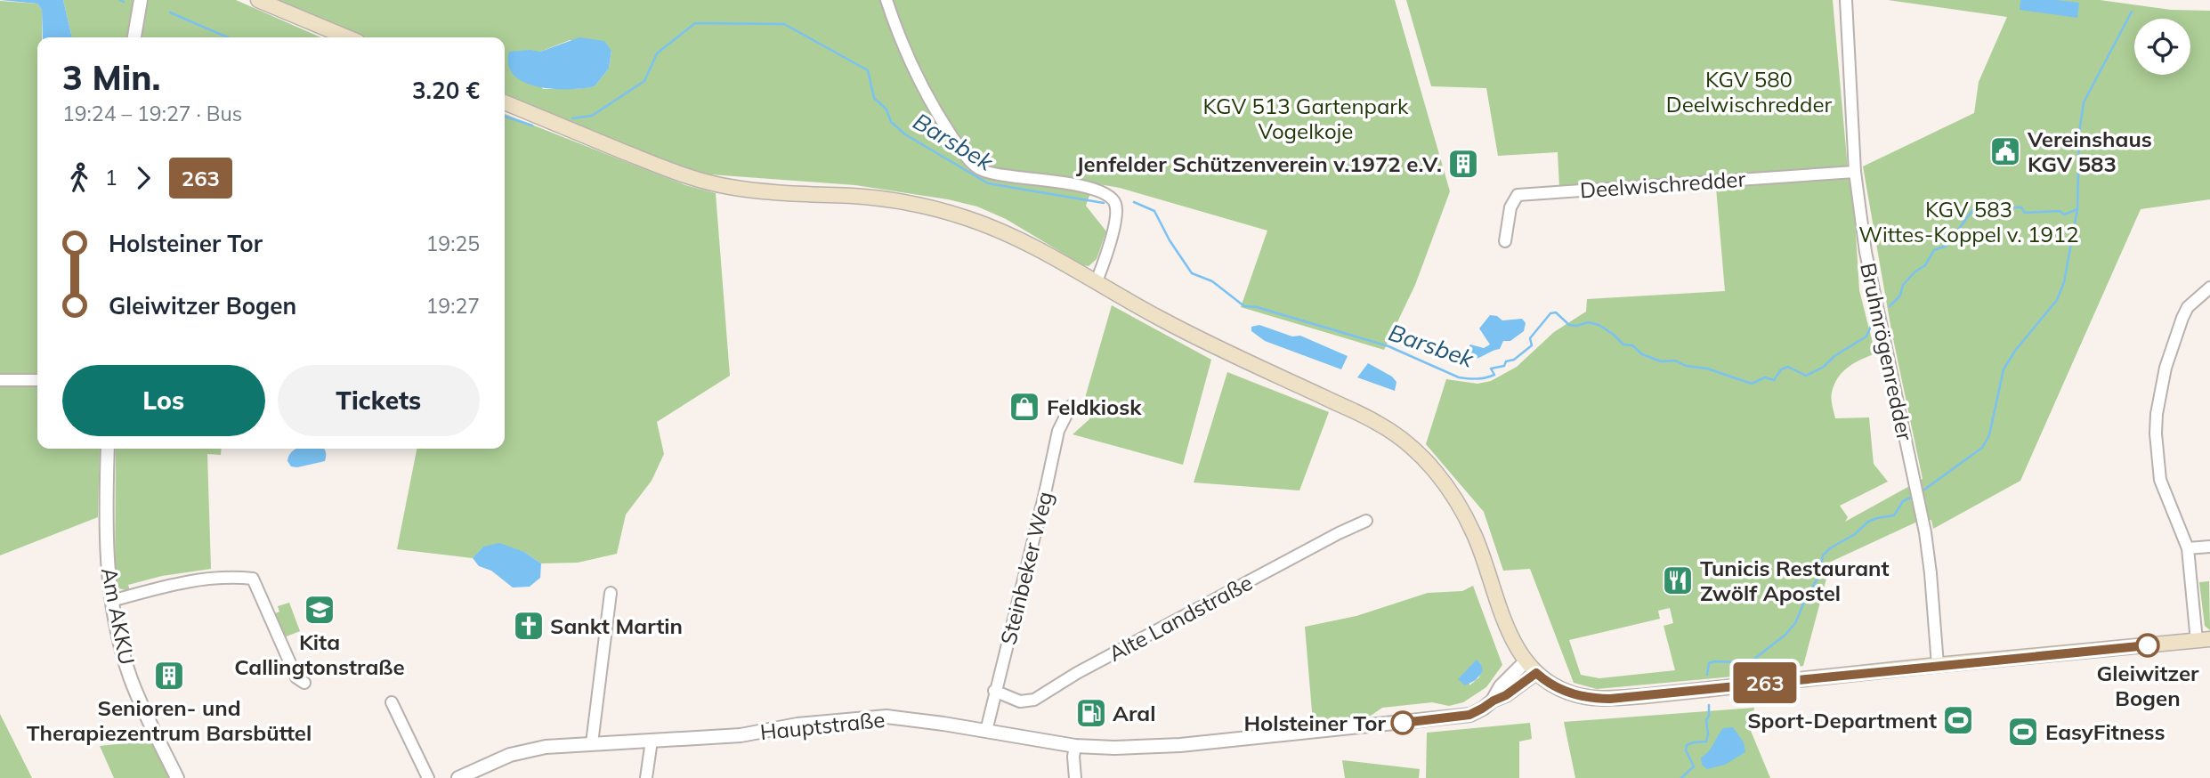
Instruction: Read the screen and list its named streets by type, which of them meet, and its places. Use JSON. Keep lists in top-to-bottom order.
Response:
{
  "streets": {
    "street": [
      "Deelwischredder",
      "Bruhnrögenredder",
      "Steinbeker Weg",
      "Am AKKU",
      "Alte Landstraße",
      "Hauptstraße"
    ]
  },
  "crossings": [
    ["Deelwischredder", "Bruhnrögenredder"],
    ["Steinbeker Weg", "Alte Landstraße"],
    ["Steinbeker Weg", "Hauptstraße"]
  ],
  "water": ["Barsbek"],
  "parks": ["KGV 580 Deelwischredder", "KGV 513 Gartenpark Vogelkoje", "KGV 583 Wittes-Koppel v. 1912"],
  "places": {
    "public building": ["Vereinshaus KGV 583"],
    "building": ["Jenfelder Schützenverein v.1972 e.V.", "Senioren- und Therapiezentrum Barsbüttel"],
    "shop": ["Feldkiosk"],
    "restaurant": ["Tunicis Restaurant Zwölf Apostel"],
    "school or university": ["Kita Callingtonstraße"],
    "church": ["Sankt Martin"],
    "other": ["Gleiwitzer Bogen", "Holsteiner Tor"],
    "fuel station": ["Aral"],
    "sports": ["Sport-Department", "EasyFitness"]
  },
  "lines": ["bus line 263"],
  "page": {
    "on_map": "263",
    "heading": ["3 Min.", "19:24 – 19:27 · Bus", "3.20 €"],
    "legs": ["1", "263"],
    "list": [
      {
        "name": "Holsteiner Tor",
        "value": "19:25"
      },
      {
        "name": "Gleiwitzer Bogen",
        "value": "19:27"
      }
    ],
    "buttons": ["Los", "Tickets"]
  }
}
